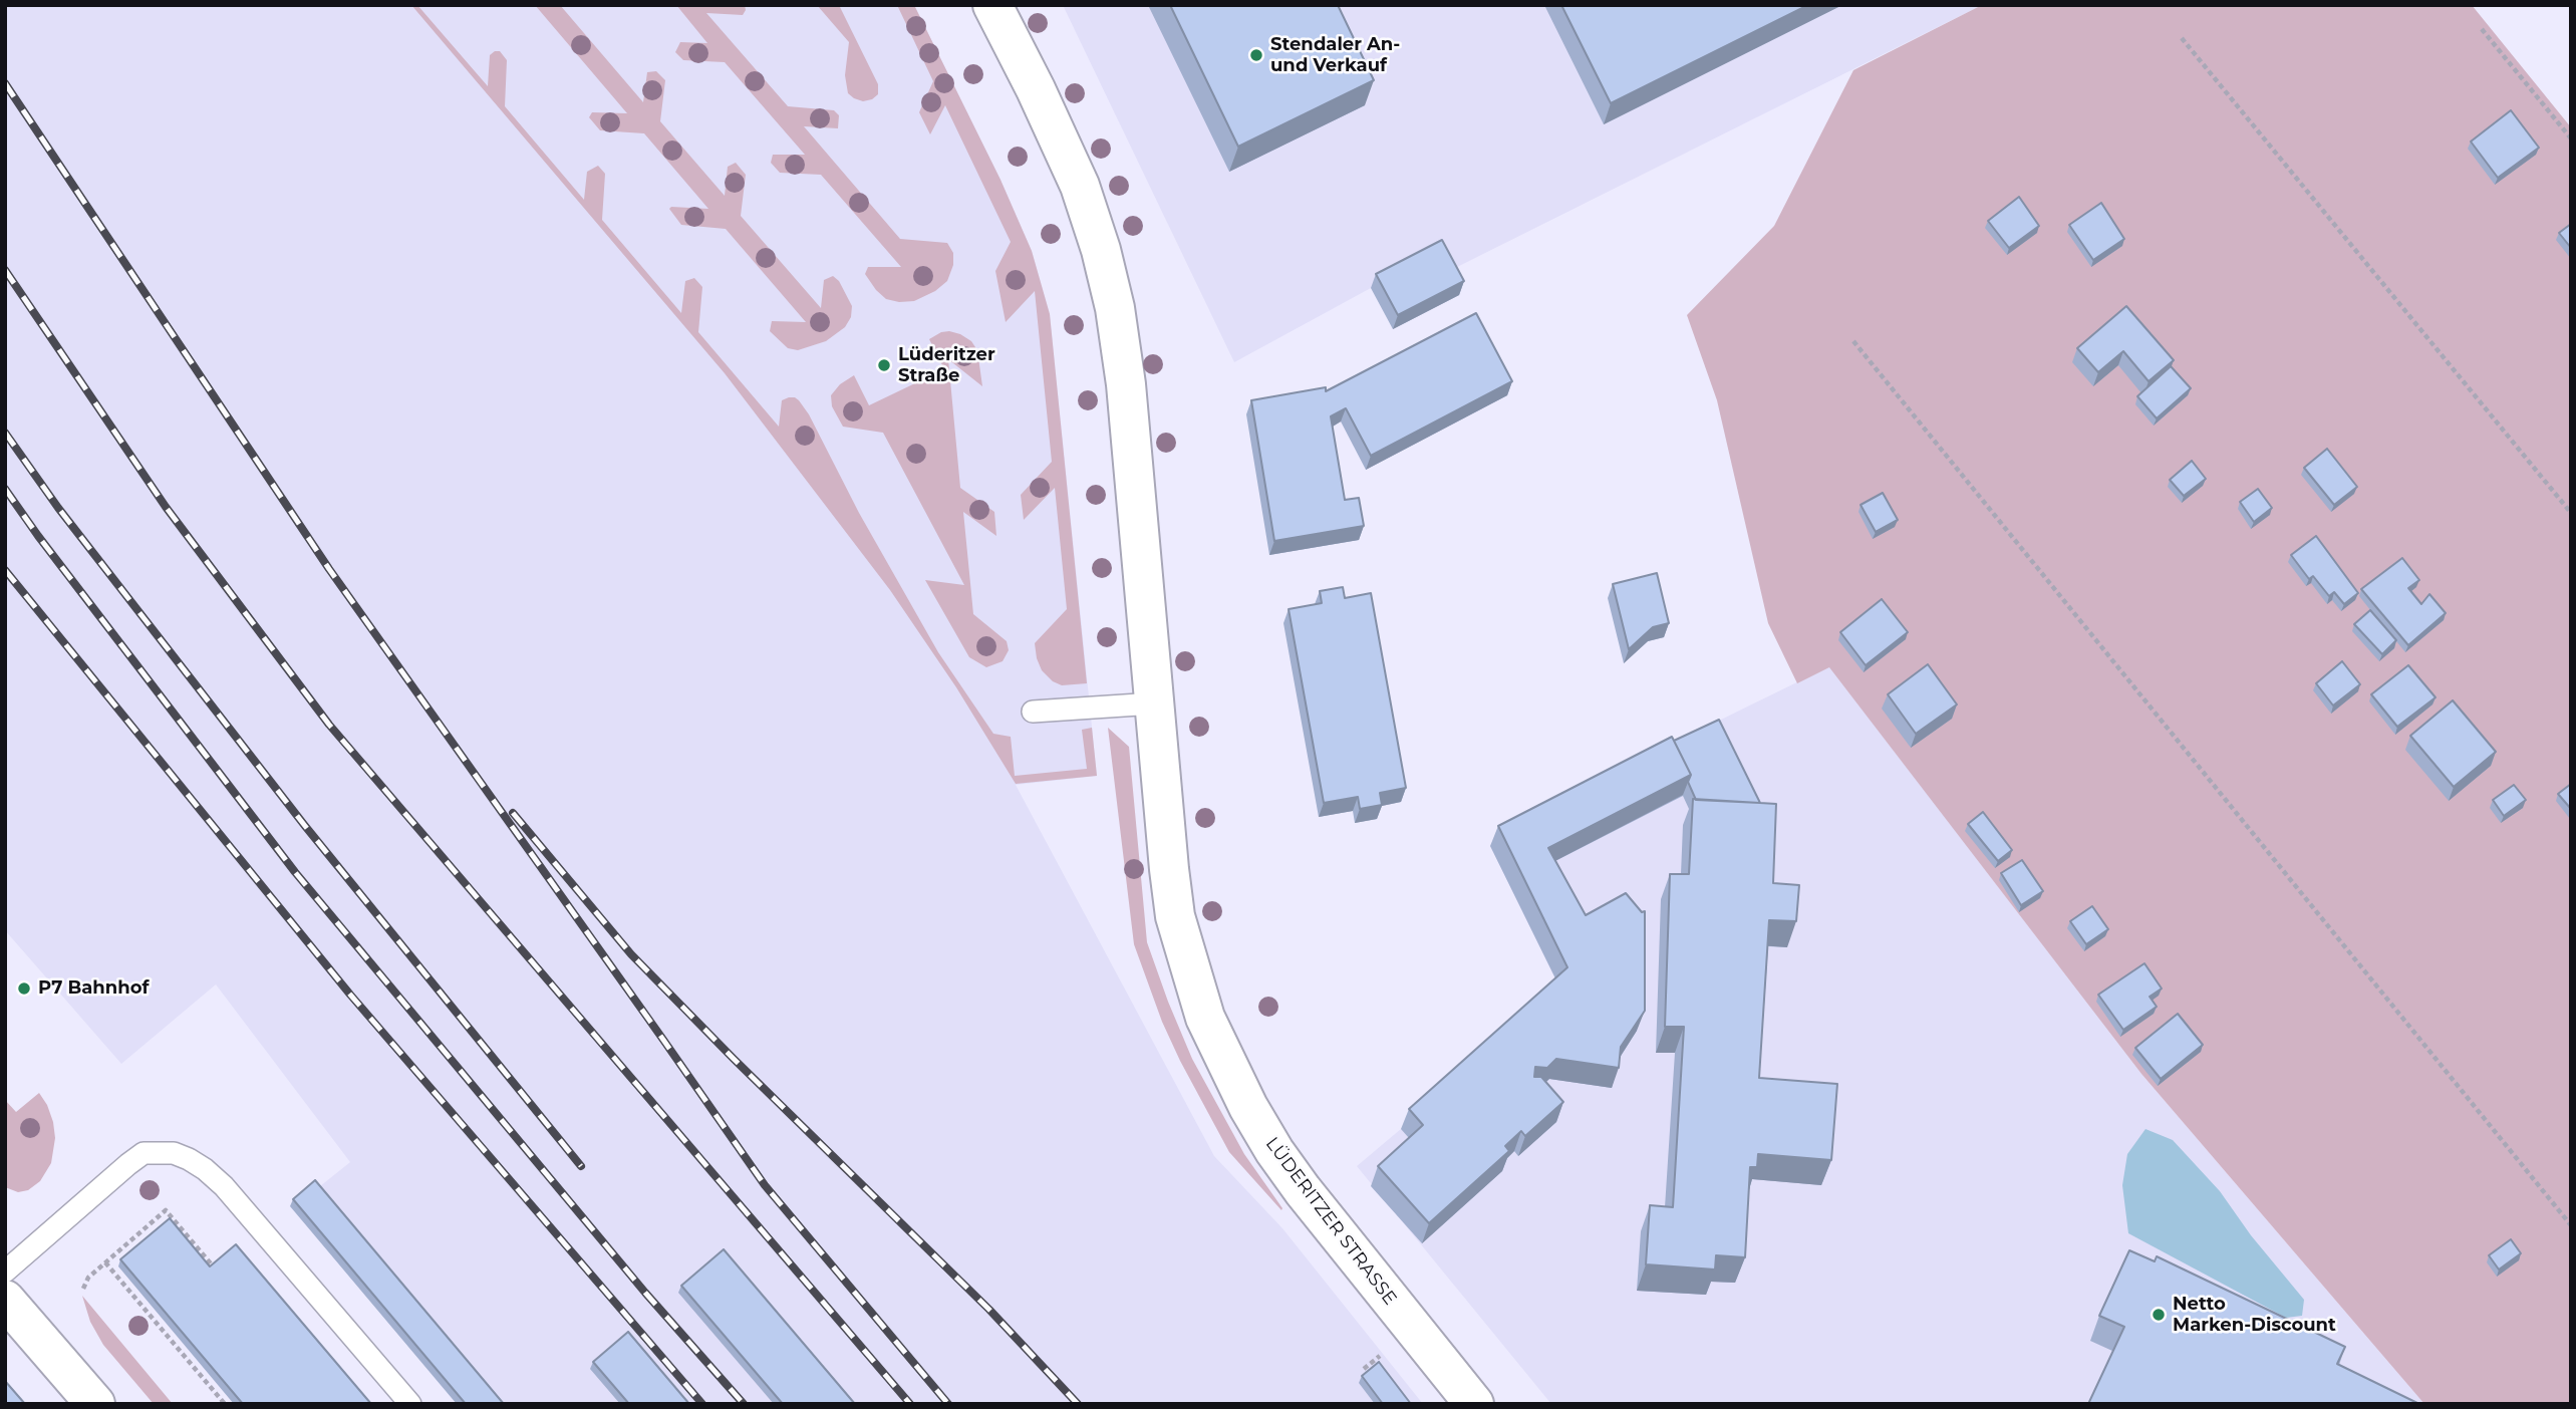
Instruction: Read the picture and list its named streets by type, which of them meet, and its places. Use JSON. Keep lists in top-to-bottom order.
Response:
{
  "streets": {
    "main road": ["LÜDERITZER STRASSE"]
  },
  "places": [
    "Stendaler An- und Verkauf",
    "Lüderitzer Straße",
    "P7 Bahnhof",
    "Netto Marken-Discount"
  ]
}
